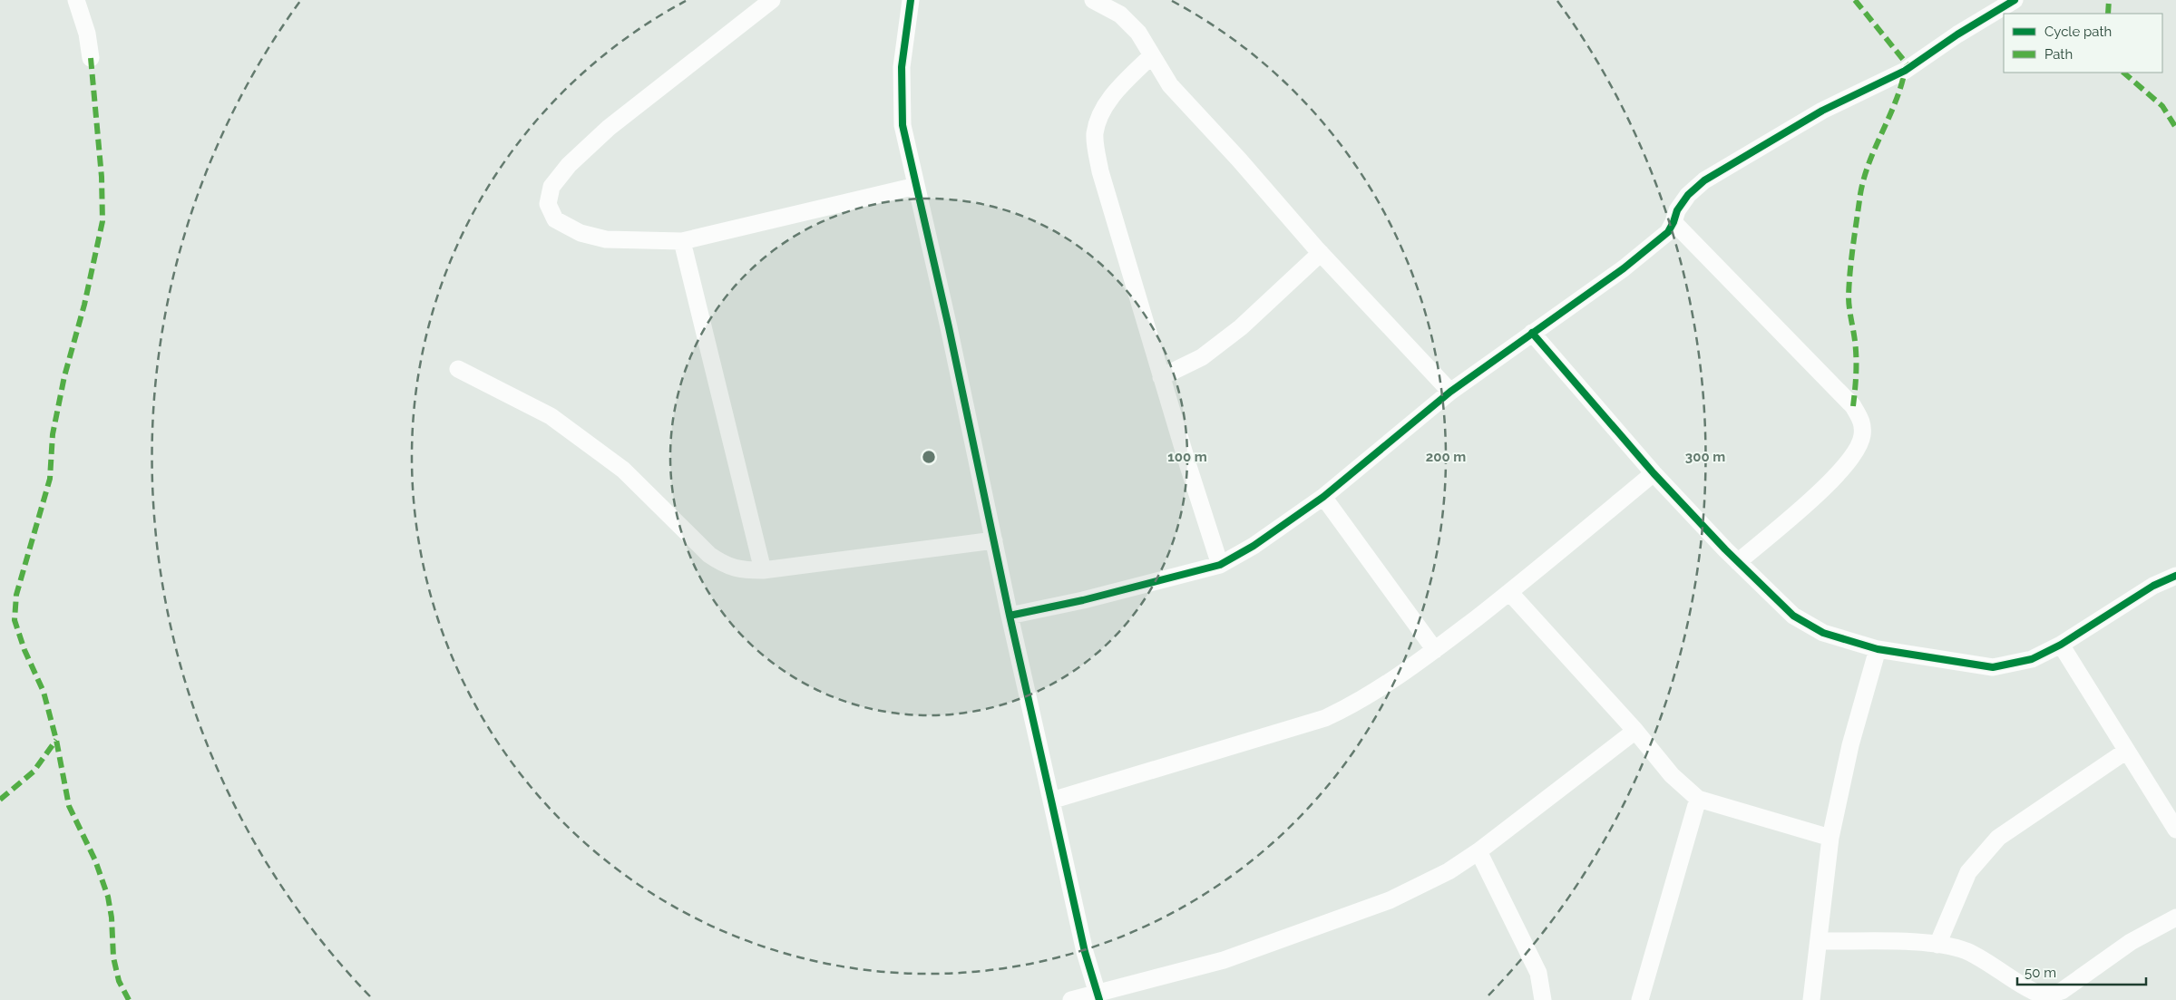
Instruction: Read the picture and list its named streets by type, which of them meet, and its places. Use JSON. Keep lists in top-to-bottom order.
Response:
{
  "legend": ["Cycle path", "Path"],
  "scale_bar": "50 m",
  "rings": ["100 m", "200 m", "300 m"]
}
